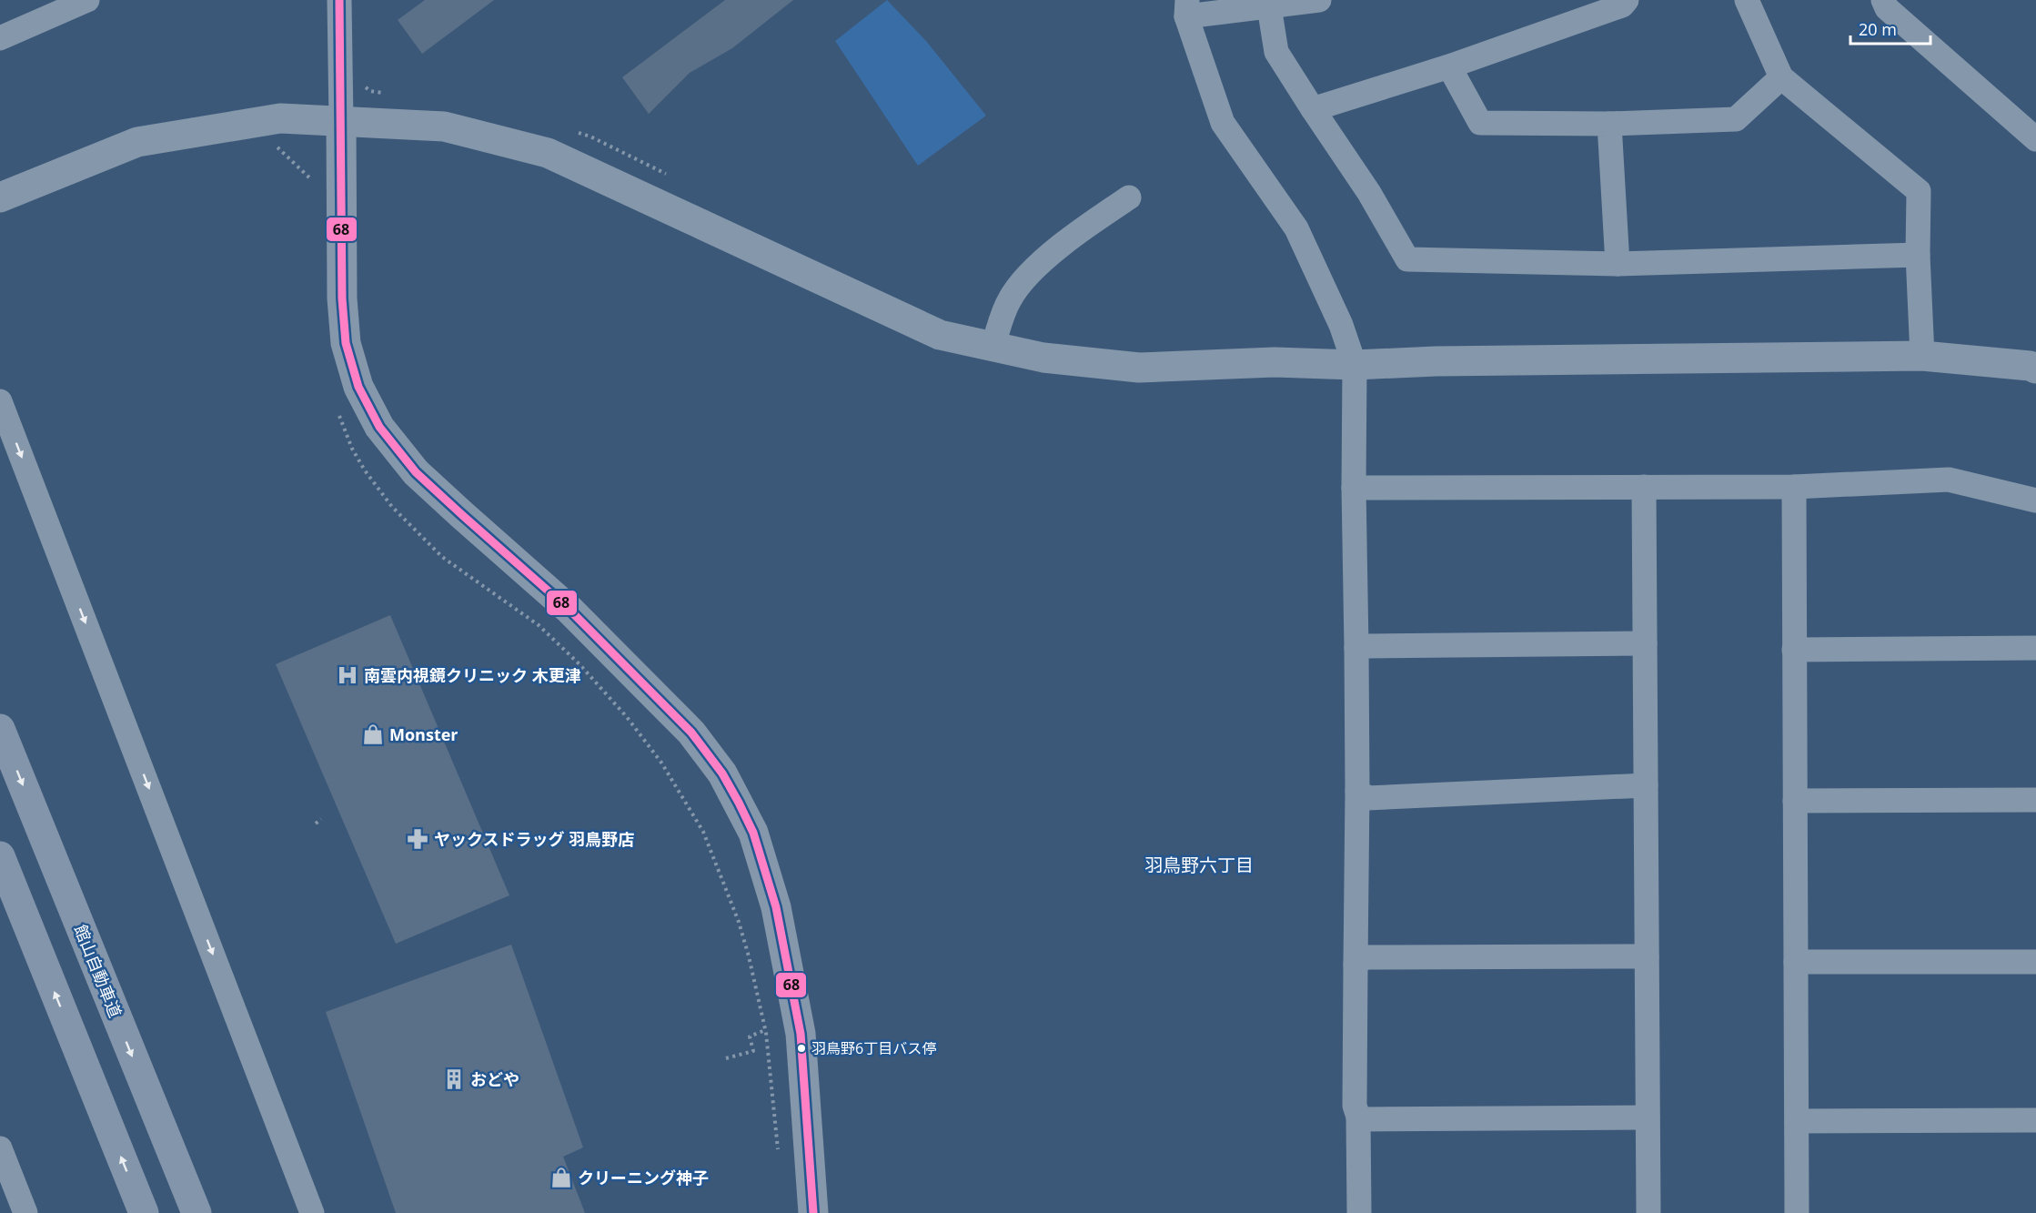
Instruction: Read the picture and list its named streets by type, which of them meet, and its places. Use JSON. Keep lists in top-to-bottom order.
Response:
{
  "streets": {
    "highway": ["館山自動車道"]
  },
  "districts": ["羽鳥野六丁目"],
  "places": {
    "hospital": ["南雲内視鏡クリニック 木更津"],
    "shop": ["Monster", "クリーニング神子"],
    "pharmacy": ["ヤックスドラッグ 羽鳥野店"],
    "other": ["羽鳥野6丁目バス停"],
    "building": ["おどや"]
  },
  "lines": ["transit line 68"],
  "scale_bar": "20 m"
}
